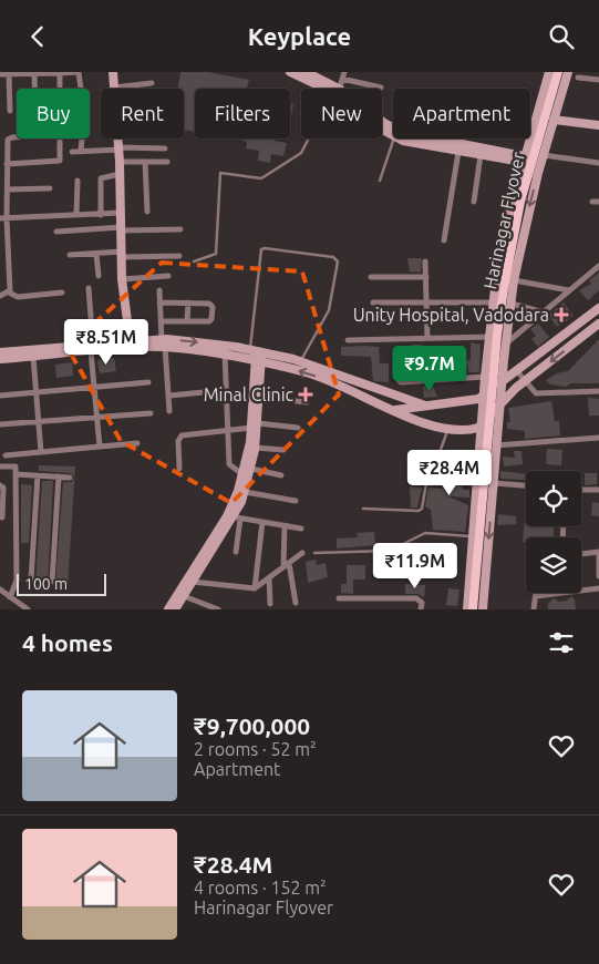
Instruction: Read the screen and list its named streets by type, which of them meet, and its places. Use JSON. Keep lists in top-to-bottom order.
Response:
{
  "streets": {
    "main road": ["Harinagar Flyover"]
  },
  "places": {
    "health": ["Unity Hospital, Vadodara", "Minal Clinic"]
  },
  "scale_bar": "100 m",
  "page": {
    "header": "Keyplace",
    "chip": [
      "Buy",
      "Rent",
      "Filters",
      "New",
      "Apartment"
    ],
    "price": [
      "₹8.51M",
      "₹9.7M",
      "₹28.4M",
      "₹11.9M"
    ],
    "scale": "100 m",
    "heading": "4 homes",
    "list": [
      {
        "name": "₹9,700,000",
        "note": "2 rooms · 52 m² · Apartment"
      },
      {
        "name": "₹28.4M",
        "note": "4 rooms · 152 m² · Harinagar Flyover"
      }
    ]
  }
}
